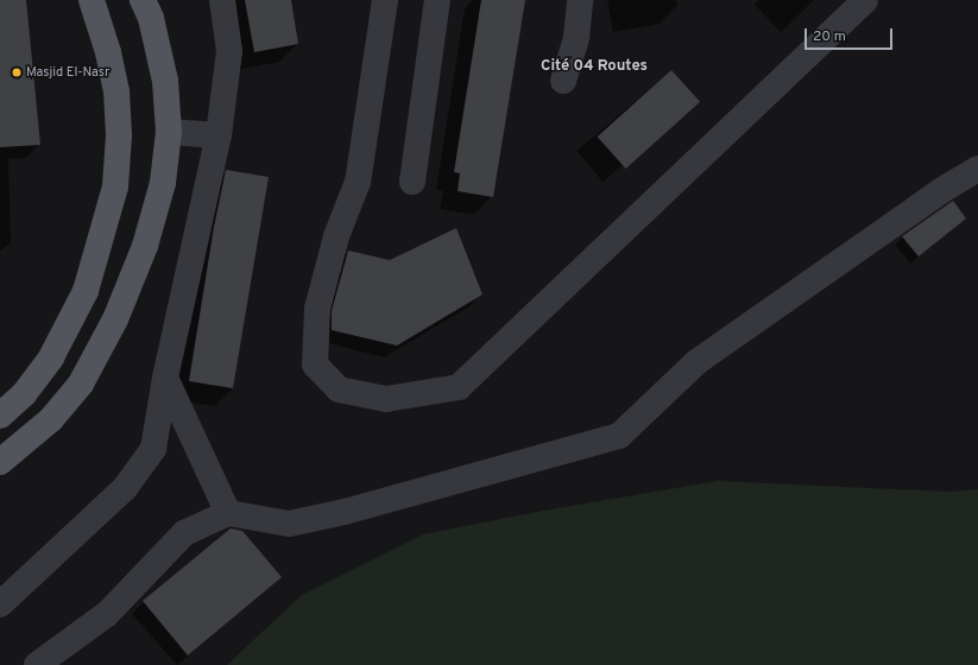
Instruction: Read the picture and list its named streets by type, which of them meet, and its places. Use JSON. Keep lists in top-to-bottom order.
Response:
{
  "districts": ["Cité 04 Routes"],
  "places": ["Masjid El-Nasr"],
  "scale_bar": "20 m"
}
